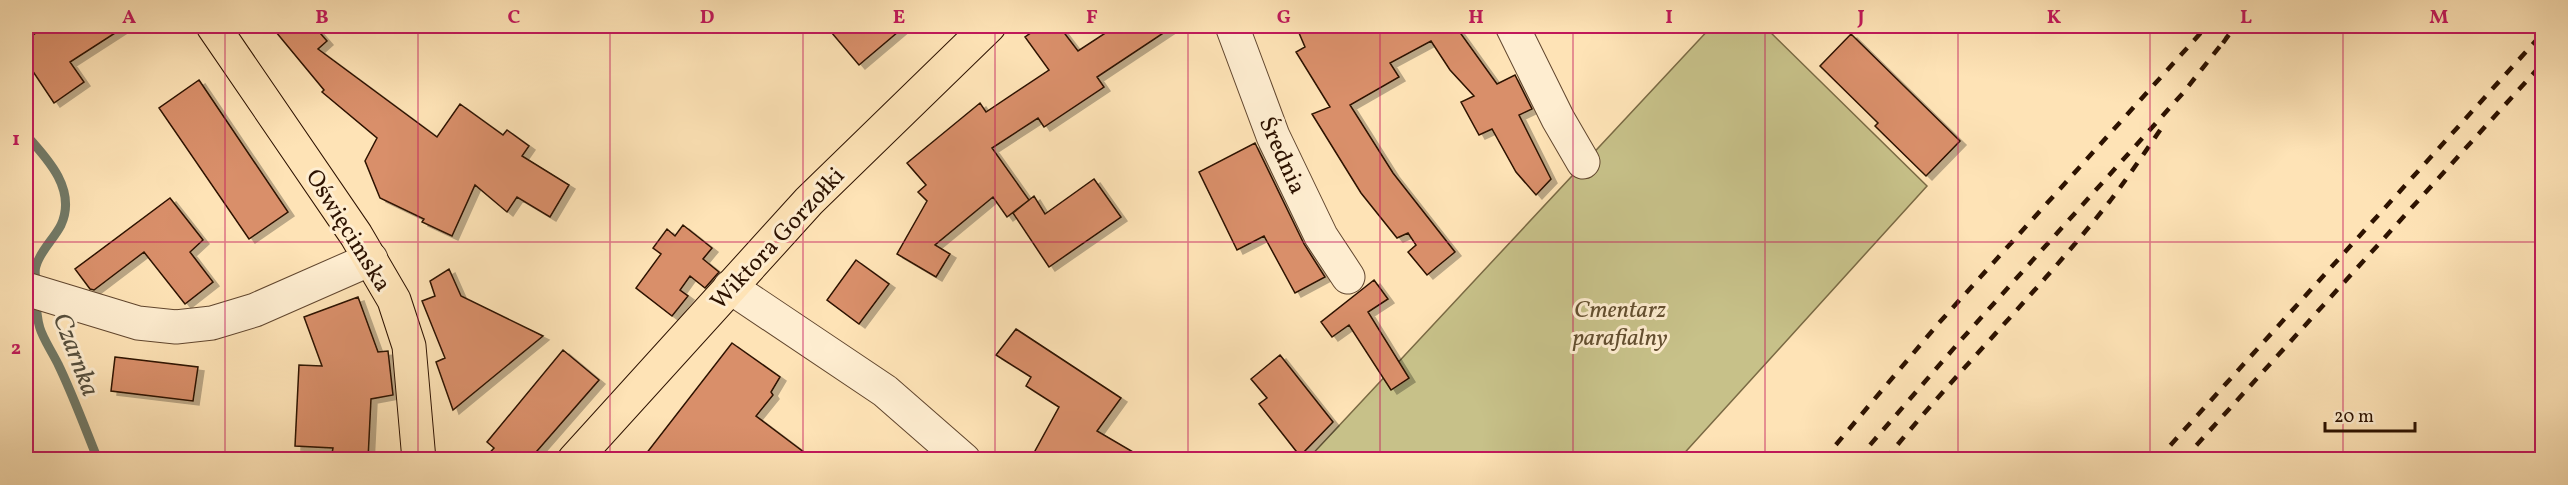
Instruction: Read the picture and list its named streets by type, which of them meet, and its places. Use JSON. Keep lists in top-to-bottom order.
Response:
{
  "streets": {
    "main road": ["Oświęcimska", "Wiktora Gorzołki"],
    "street": ["Średnia"]
  },
  "water": ["Czarnka"],
  "parks": ["Cmentarz parafialny"],
  "scale_bar": "20 m",
  "grid": {
    "columns": [
      "A",
      "B",
      "C",
      "D",
      "E",
      "F",
      "G",
      "H",
      "I",
      "J",
      "K",
      "L",
      "M"
    ],
    "rows": ["1", "2"]
  }
}
